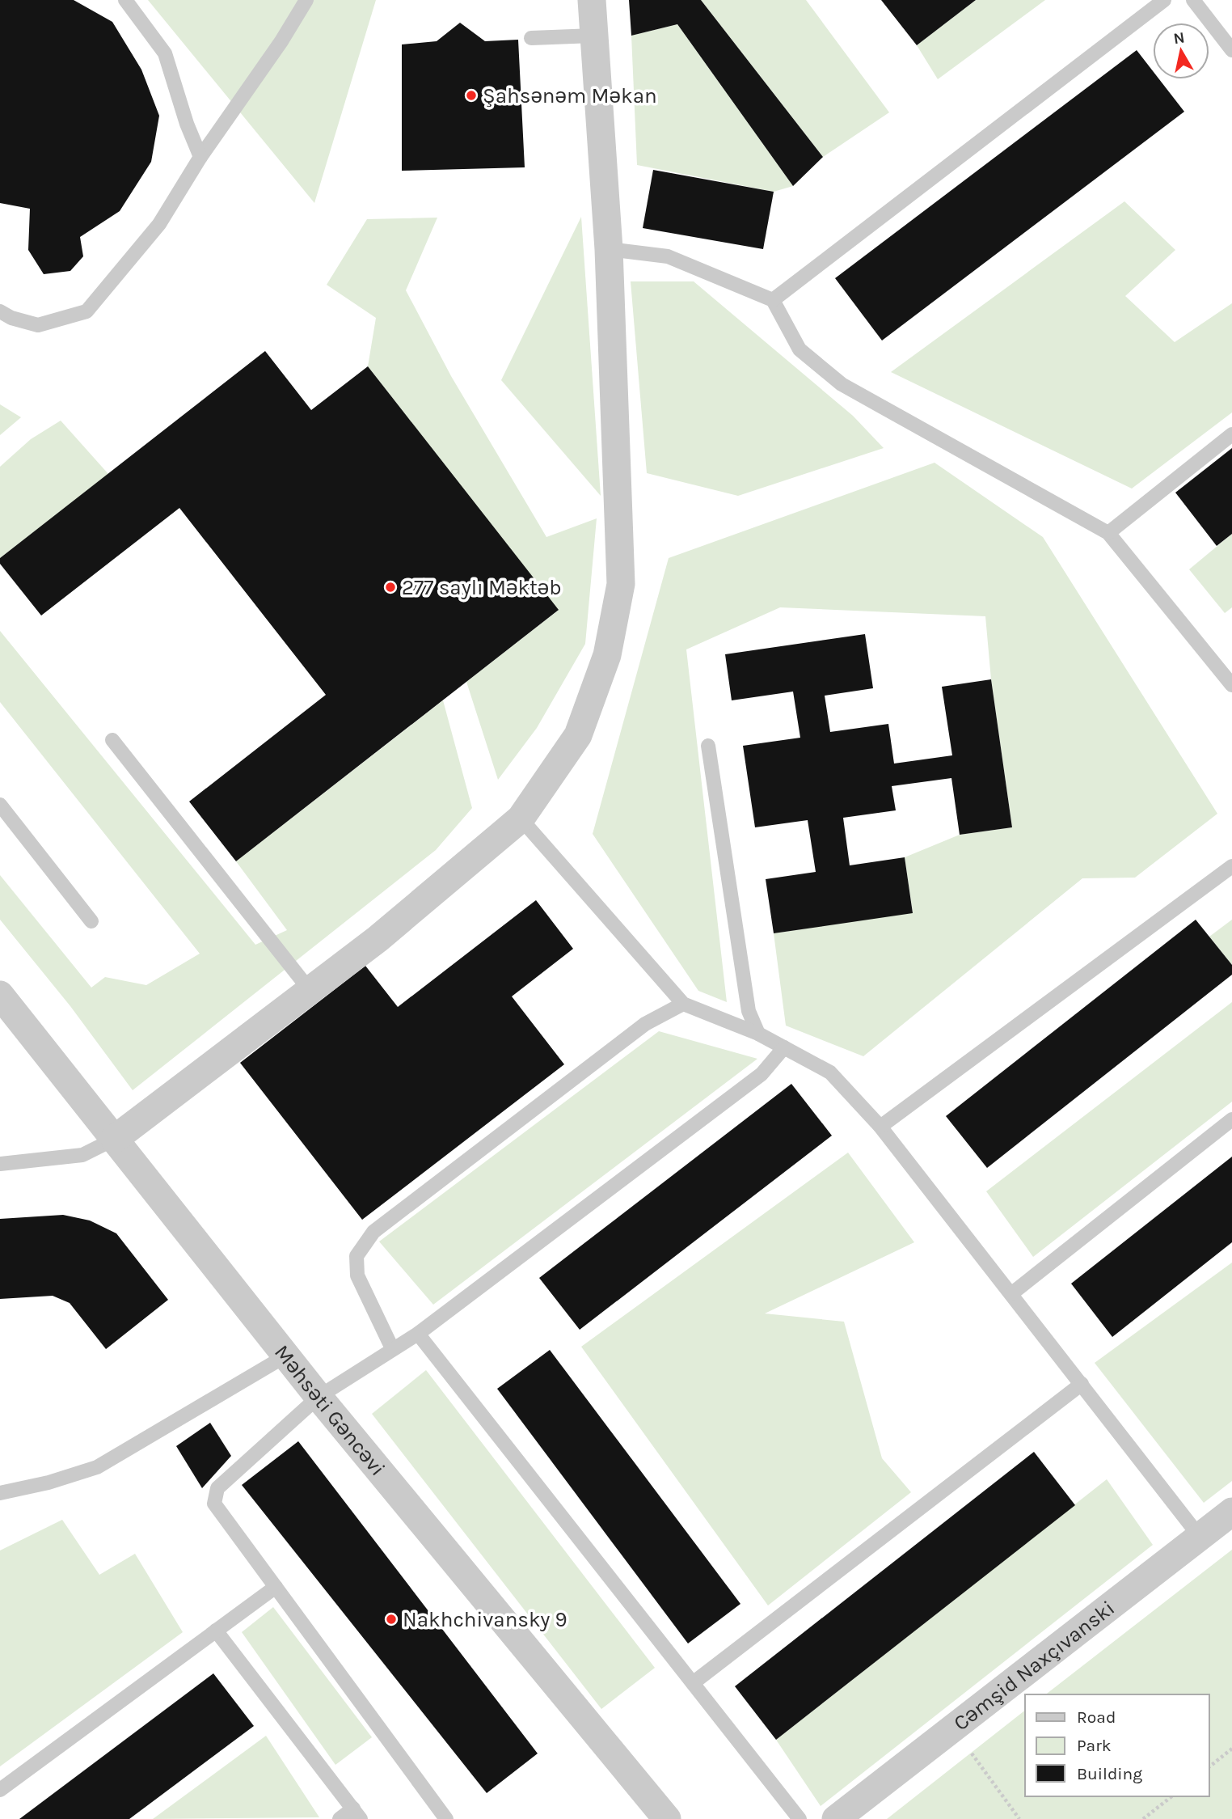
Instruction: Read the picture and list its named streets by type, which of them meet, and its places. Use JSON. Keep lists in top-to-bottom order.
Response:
{
  "streets": {
    "street": ["Məhsəti Gəncəvi", "Cəmşid Naxçıvanski"]
  },
  "places": ["Şahsənəm Məkan", "277 saylı Məktəb", "Nakhchivansky 9"],
  "legend": ["Road", "Park", "Building"],
  "north": "top"
}
